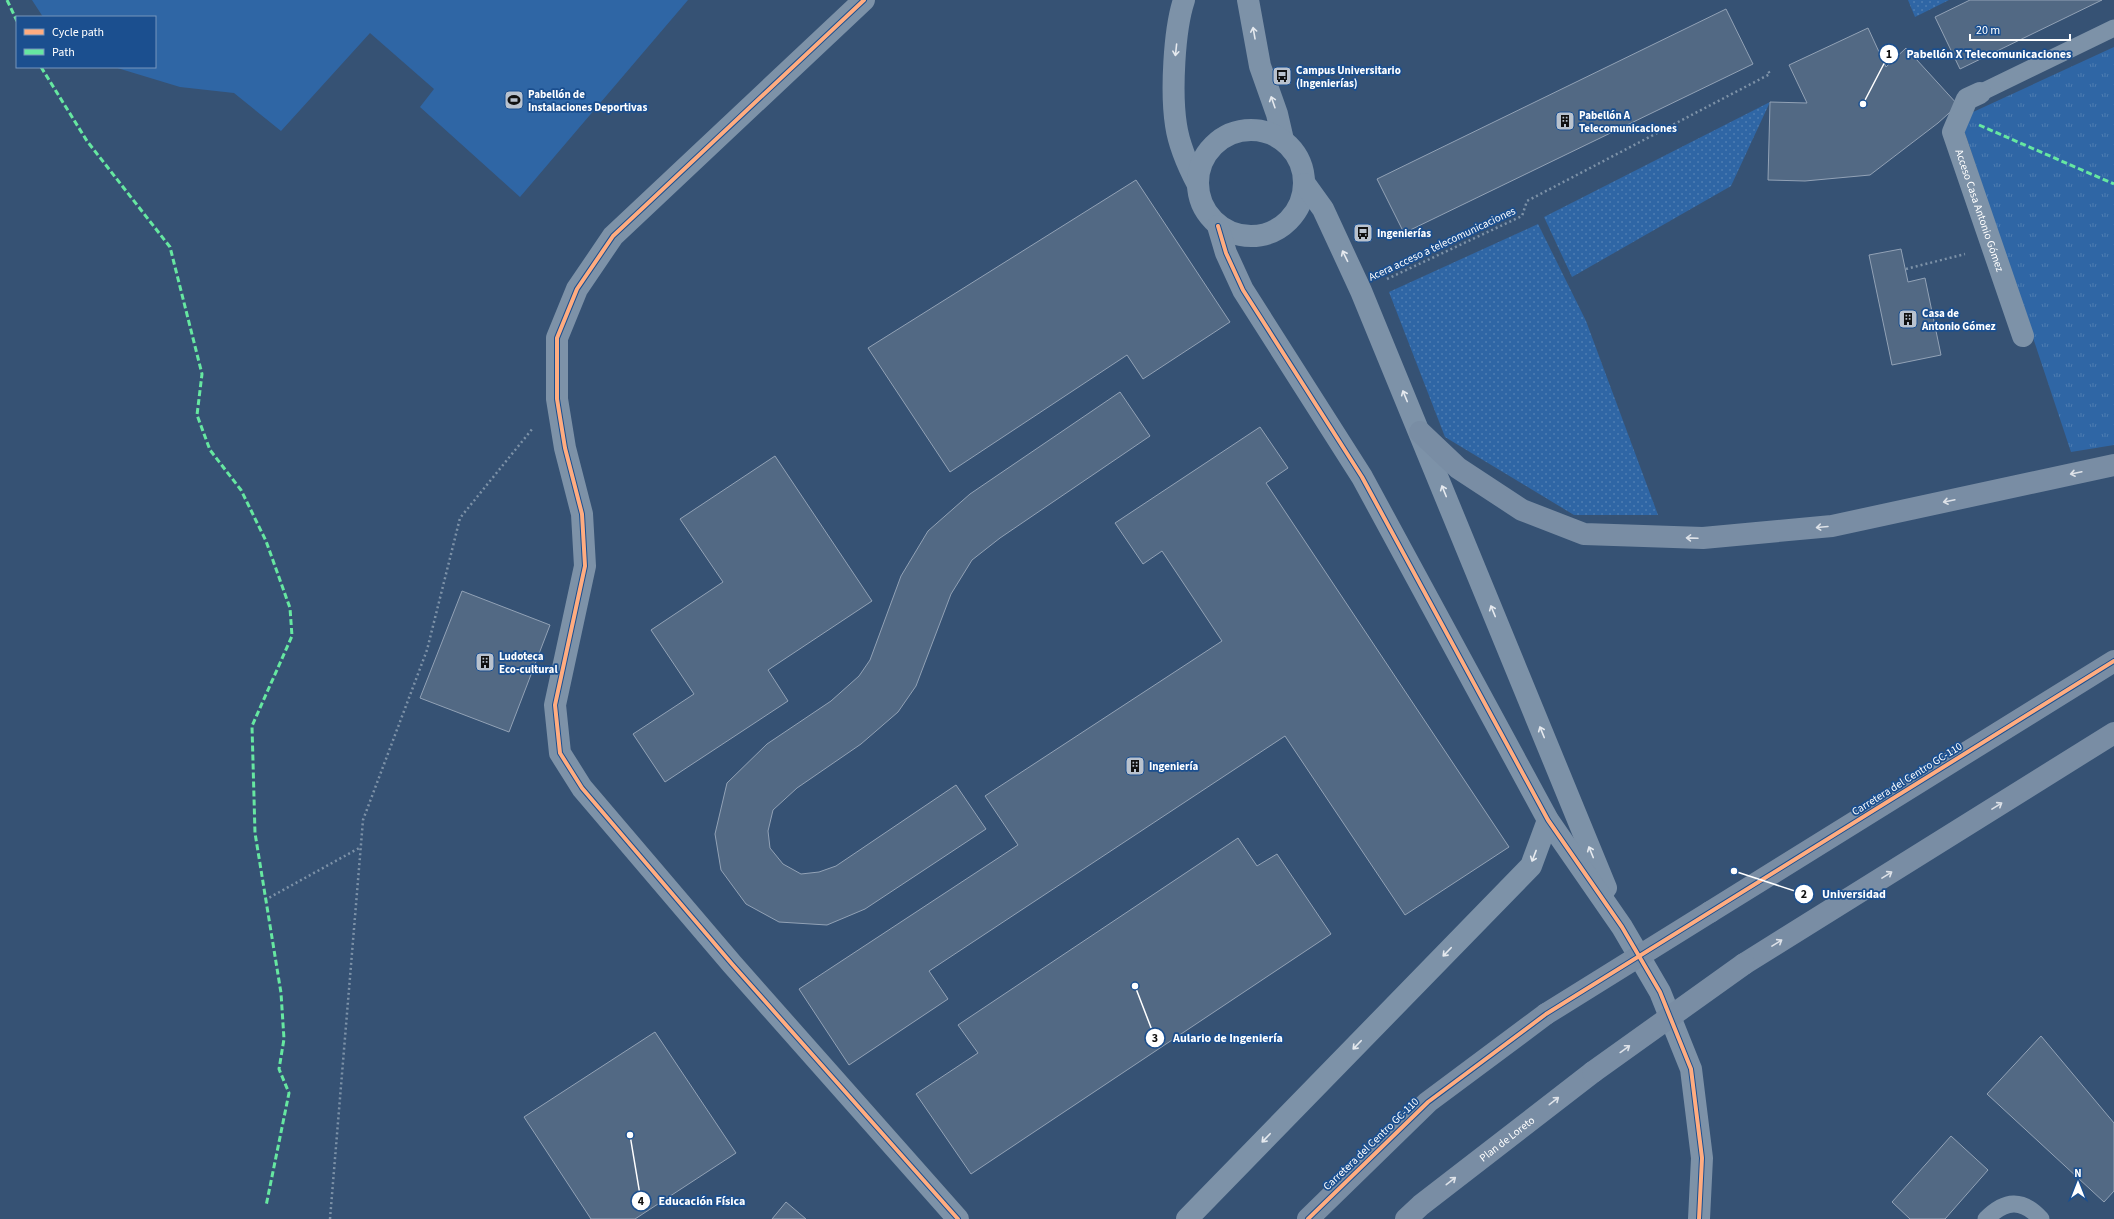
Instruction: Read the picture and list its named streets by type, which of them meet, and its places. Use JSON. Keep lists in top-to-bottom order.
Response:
{
  "streets": {
    "main road": ["Carretera del Centro GC-110", "Plan de Loreto"],
    "street": ["Acceso Casa Antonio Gómez"],
    "path": ["Acera acceso a telecomunicaciones"]
  },
  "one_way": ["Plan de Loreto"],
  "places": {
    "bus stop": ["Campus Universitario (Ingenierías)", "Ingenierías"],
    "sports": ["Pabellón de Instalaciones Deportivas"],
    "other": [
      "Pabellón X Telecomunicaciones",
      "Universidad",
      "Aulario de Ingeniería",
      "Educación Física"
    ],
    "building": [
      "Pabellón A Telecomunicaciones",
      "Casa de Antonio Gómez",
      "Ludoteca Eco-cultural",
      "Ingeniería"
    ]
  },
  "legend": ["Cycle path", "Path"],
  "scale_bar": "20 m",
  "north": "top"
}
